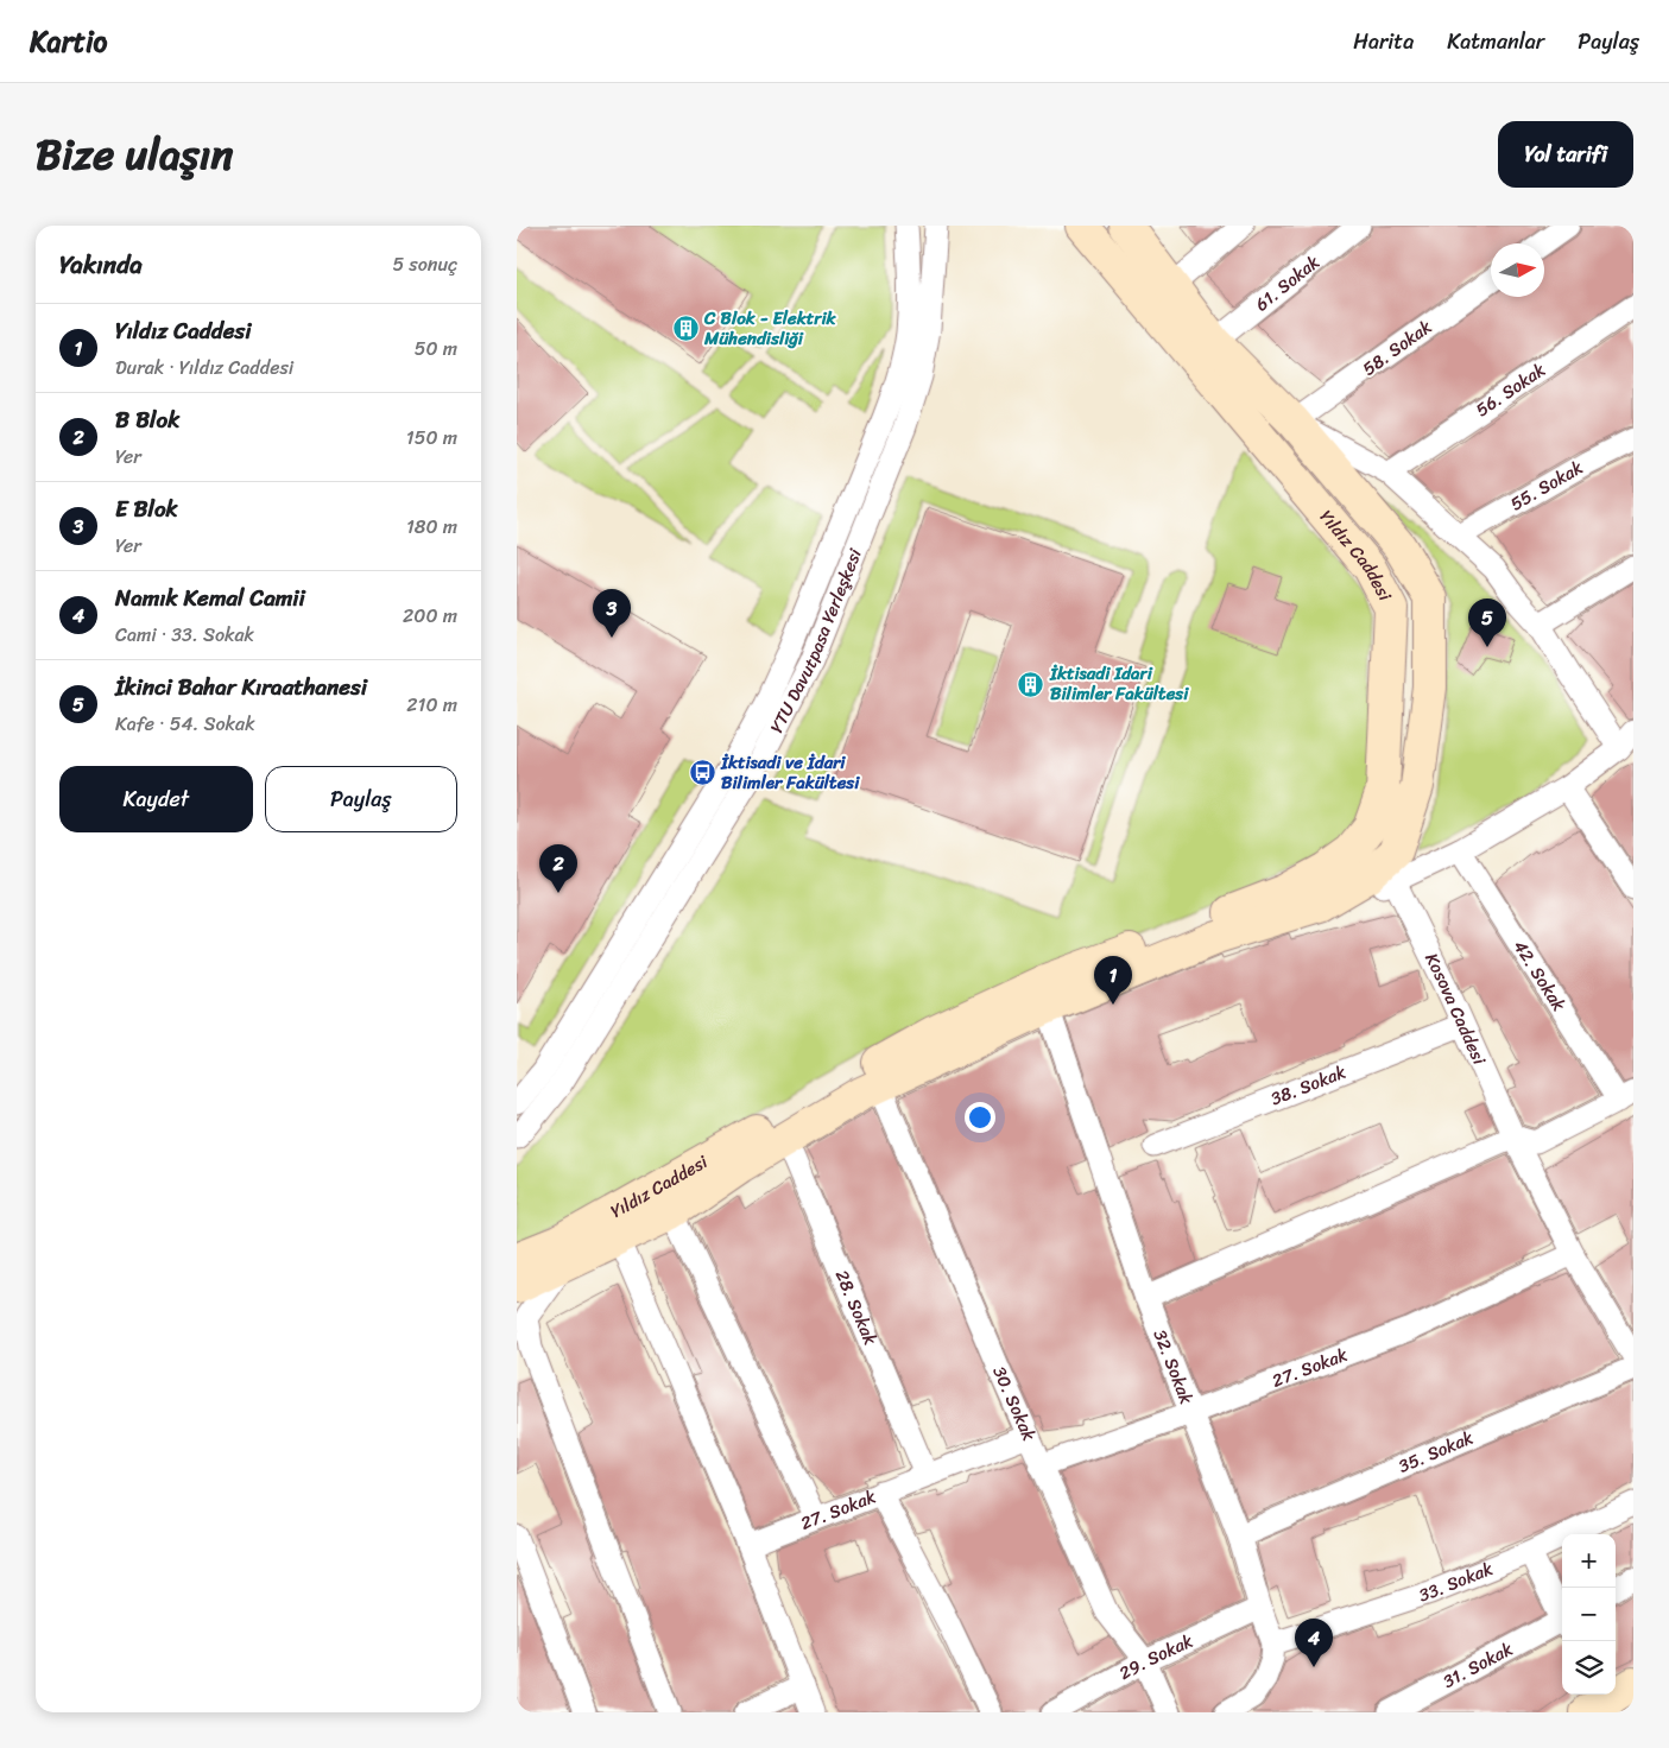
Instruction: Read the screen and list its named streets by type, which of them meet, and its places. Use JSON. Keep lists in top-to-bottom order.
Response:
{
  "streets": {
    "main road": ["Yıldız Caddesi"],
    "street": [
      "61. Sokak",
      "58. Sokak",
      "56. Sokak",
      "55. Sokak",
      "YTU Davutpasa Yerleşkesi",
      "42. Sokak",
      "Kosova Caddesi",
      "38. Sokak",
      "28. Sokak",
      "32. Sokak",
      "27. Sokak",
      "30. Sokak",
      "35. Sokak",
      "33. Sokak",
      "29. Sokak",
      "31. Sokak"
    ]
  },
  "crossings": [
    ["Yıldız Caddesi", "42. Sokak"],
    ["Yıldız Caddesi", "Kosova Caddesi"],
    ["Yıldız Caddesi", "28. Sokak"],
    ["Yıldız Caddesi", "32. Sokak"],
    ["Yıldız Caddesi", "30. Sokak"],
    ["Kosova Caddesi", "38. Sokak"],
    ["Kosova Caddesi", "27. Sokak"],
    ["28. Sokak", "27. Sokak"],
    ["32. Sokak", "27. Sokak"],
    ["32. Sokak", "35. Sokak"],
    ["32. Sokak", "33. Sokak"],
    ["32. Sokak", "29. Sokak"],
    ["27. Sokak", "30. Sokak"],
    ["30. Sokak", "29. Sokak"]
  ],
  "places": {
    "building": ["C Blok - Elektrik Mühendisliği", "İktisadi Idari Bilimler Fakültesi"],
    "bus stop": ["İktisadi ve İdari Bilimler Fakültesi"]
  },
  "north": "right",
  "page": {
    "header": "Kartio",
    "nav": ["Harita", "Katmanlar", "Paylaş"],
    "title": "Bize ulaşın",
    "buttons": [
      "Yol tarifi",
      ["Kaydet", "Paylaş"]
    ],
    "heading": ["Yakında", "5 sonuç"],
    "list": [
      {
        "mark": "1",
        "name": "Yıldız Caddesi",
        "note": "Durak · Yıldız Caddesi",
        "value": "50 m"
      },
      {
        "mark": "2",
        "name": "B Blok",
        "note": "Yer",
        "value": "150 m"
      },
      {
        "mark": "3",
        "name": "E Blok",
        "note": "Yer",
        "value": "180 m"
      },
      {
        "mark": "4",
        "name": "Namık Kemal Camii",
        "note": "Cami · 33. Sokak",
        "value": "200 m"
      },
      {
        "mark": "5",
        "name": "İkinci Bahar Kıraathanesi",
        "note": "Kafe · 54. Sokak",
        "value": "210 m"
      }
    ],
    "pins": [
      "3",
      "5",
      "2",
      "1",
      "4"
    ],
    "map_buttons": ["+", "−"]
  }
}
